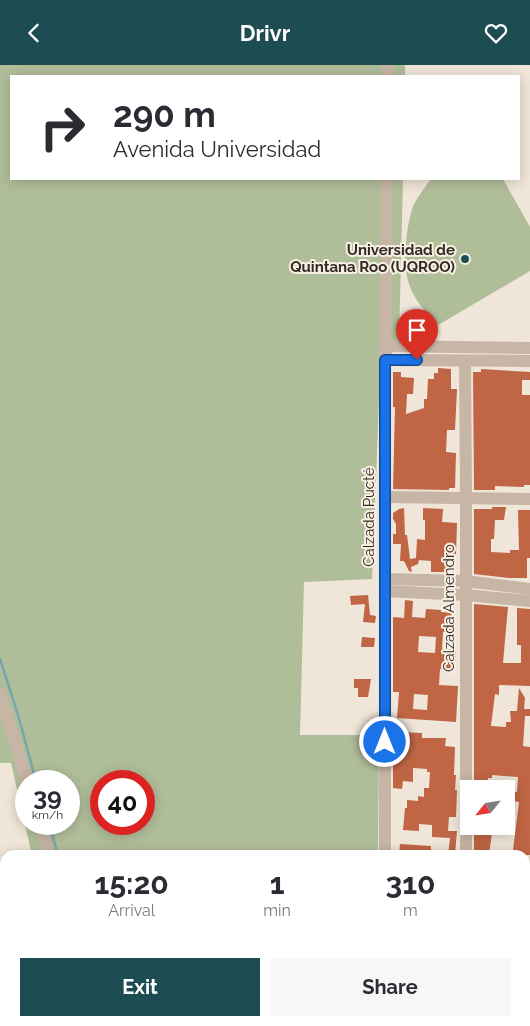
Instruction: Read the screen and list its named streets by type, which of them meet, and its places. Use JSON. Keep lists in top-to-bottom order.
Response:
{
  "streets": {
    "street": ["Calzada Pucté", "Calzada Almendro"]
  },
  "places": ["Universidad de Quintana Roo (UQROO)"],
  "north": "bottom left",
  "page": {
    "header": "Drivr",
    "turn": ["290 m", "Avenida Universidad"],
    "speed": "39 km/h",
    "limit": "40",
    "eta": [
      "15:20",
      "Arrival",
      "1",
      "min",
      "310",
      "m"
    ],
    "buttons": ["Exit", "Share"]
  }
}
